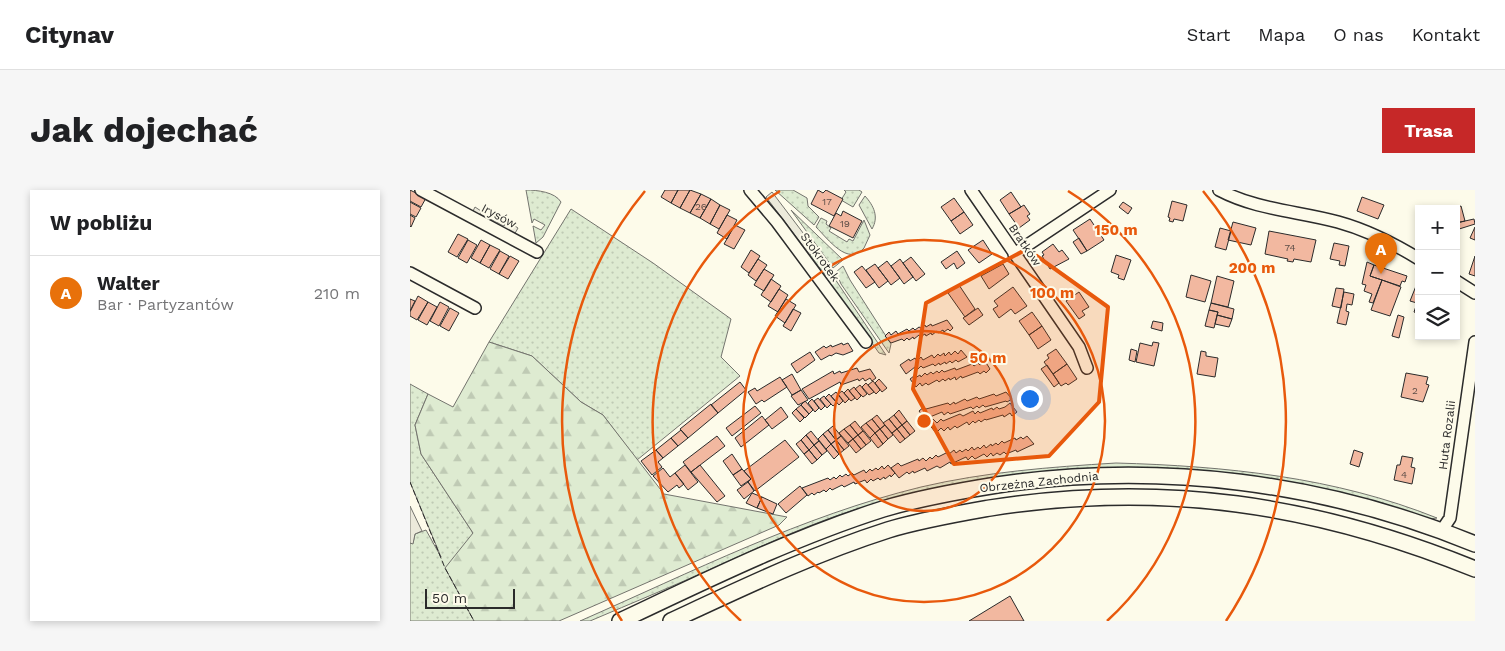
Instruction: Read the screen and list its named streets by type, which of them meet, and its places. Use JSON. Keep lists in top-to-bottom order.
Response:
{
  "streets": {
    "street": [
      "Irysów",
      "Bratków",
      "Stokrotek",
      "Huta Rozalii",
      "Obrzeżna Zachodnia"
    ]
  },
  "crossings": [
    ["Huta Rozalii", "Obrzeżna Zachodnia"]
  ],
  "house_numbers": [
    "17",
    "26",
    "19",
    "74",
    "2",
    "4"
  ],
  "scale_bar": "50 m",
  "page": {
    "header": "Citynav",
    "nav": [
      "Start",
      "Mapa",
      "O nas",
      "Kontakt"
    ],
    "buttons": "Trasa",
    "title": "Jak dojechać",
    "heading": "W pobliżu",
    "map_buttons": ["+", "−"],
    "pins": "A",
    "list": [
      {
        "mark": "A",
        "name": "Walter",
        "note": "Bar · Partyzantów",
        "value": "210 m"
      }
    ],
    "scale": "50 m"
  },
  "rings": [
    "150 m",
    "200 m",
    "100 m",
    "50 m"
  ]
}
